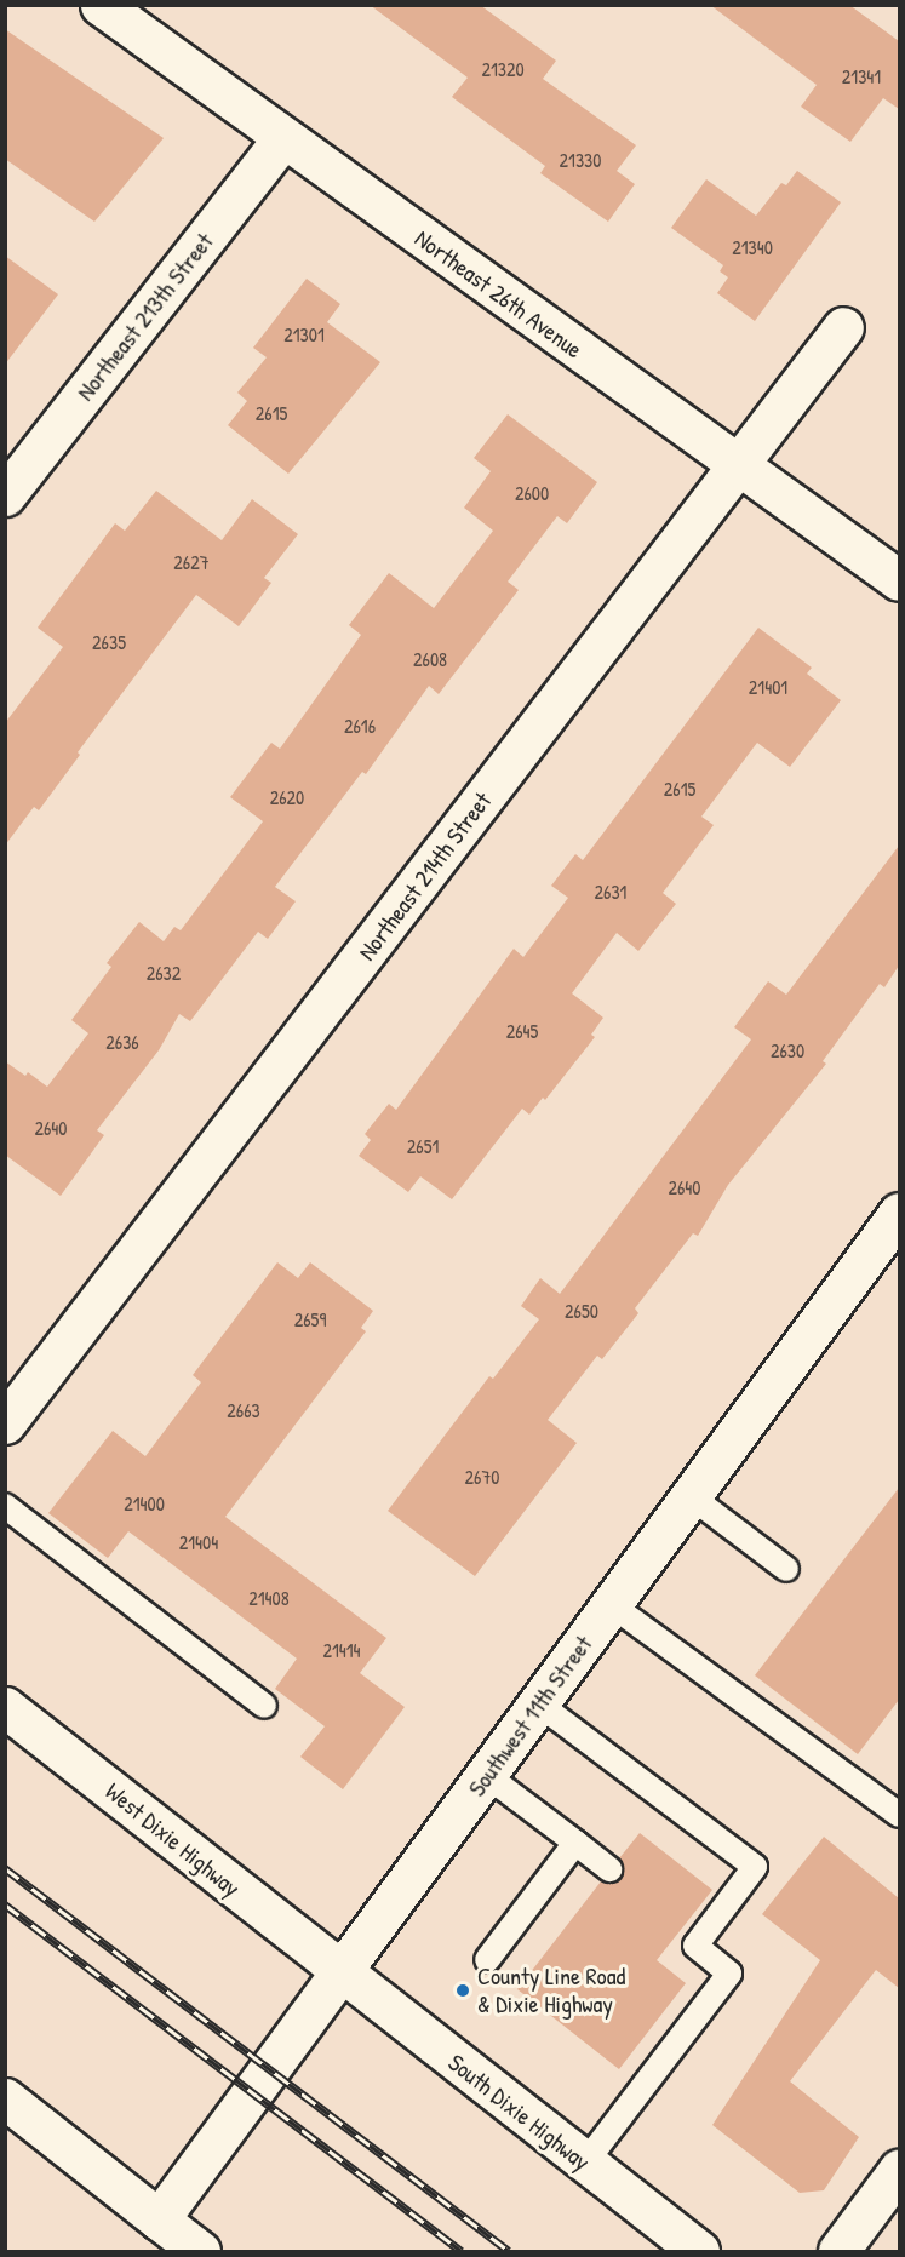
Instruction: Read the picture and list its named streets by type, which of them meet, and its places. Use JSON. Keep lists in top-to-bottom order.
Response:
{
  "streets": {
    "street": [
      "Northeast 26th Avenue",
      "Northeast 213th Street",
      "Northeast 214th Street",
      "Southwest 11th Street",
      "West Dixie Highway",
      "South Dixie Highway"
    ]
  },
  "crossings": [
    ["Northeast 26th Avenue", "Northeast 213th Street"],
    ["Northeast 26th Avenue", "Northeast 214th Street"],
    ["Southwest 11th Street", "West Dixie Highway"],
    ["Southwest 11th Street", "South Dixie Highway"],
    ["West Dixie Highway", "South Dixie Highway"]
  ],
  "places": ["County Line Road & Dixie Highway"],
  "house_numbers": [
    "21320",
    "21341",
    "21330",
    "21340",
    "21301",
    "2615",
    "2600",
    "2627",
    "2635",
    "2608",
    "21401",
    "2616",
    "2615",
    "2620",
    "2631",
    "2632",
    "2645",
    "2636",
    "2630",
    "2640",
    "2651",
    "2640",
    "2650",
    "2659",
    "2663",
    "2670",
    "21400",
    "21404",
    "21408",
    "21414"
  ]
}
